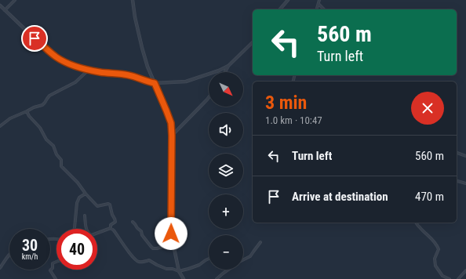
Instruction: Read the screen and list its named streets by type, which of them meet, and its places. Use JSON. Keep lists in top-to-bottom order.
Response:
{
  "north": "bottom right",
  "page": {
    "turn": ["560 m", "Turn left"],
    "map_buttons": ["+", "−"],
    "heading": ["3 min", "1.0 km · 10:47"],
    "list": [
      {
        "name": "Turn left",
        "value": "560 m"
      },
      {
        "name": "Arrive at destination",
        "value": "470 m"
      }
    ],
    "speed": "30 km/h",
    "limit": "40"
  }
}
